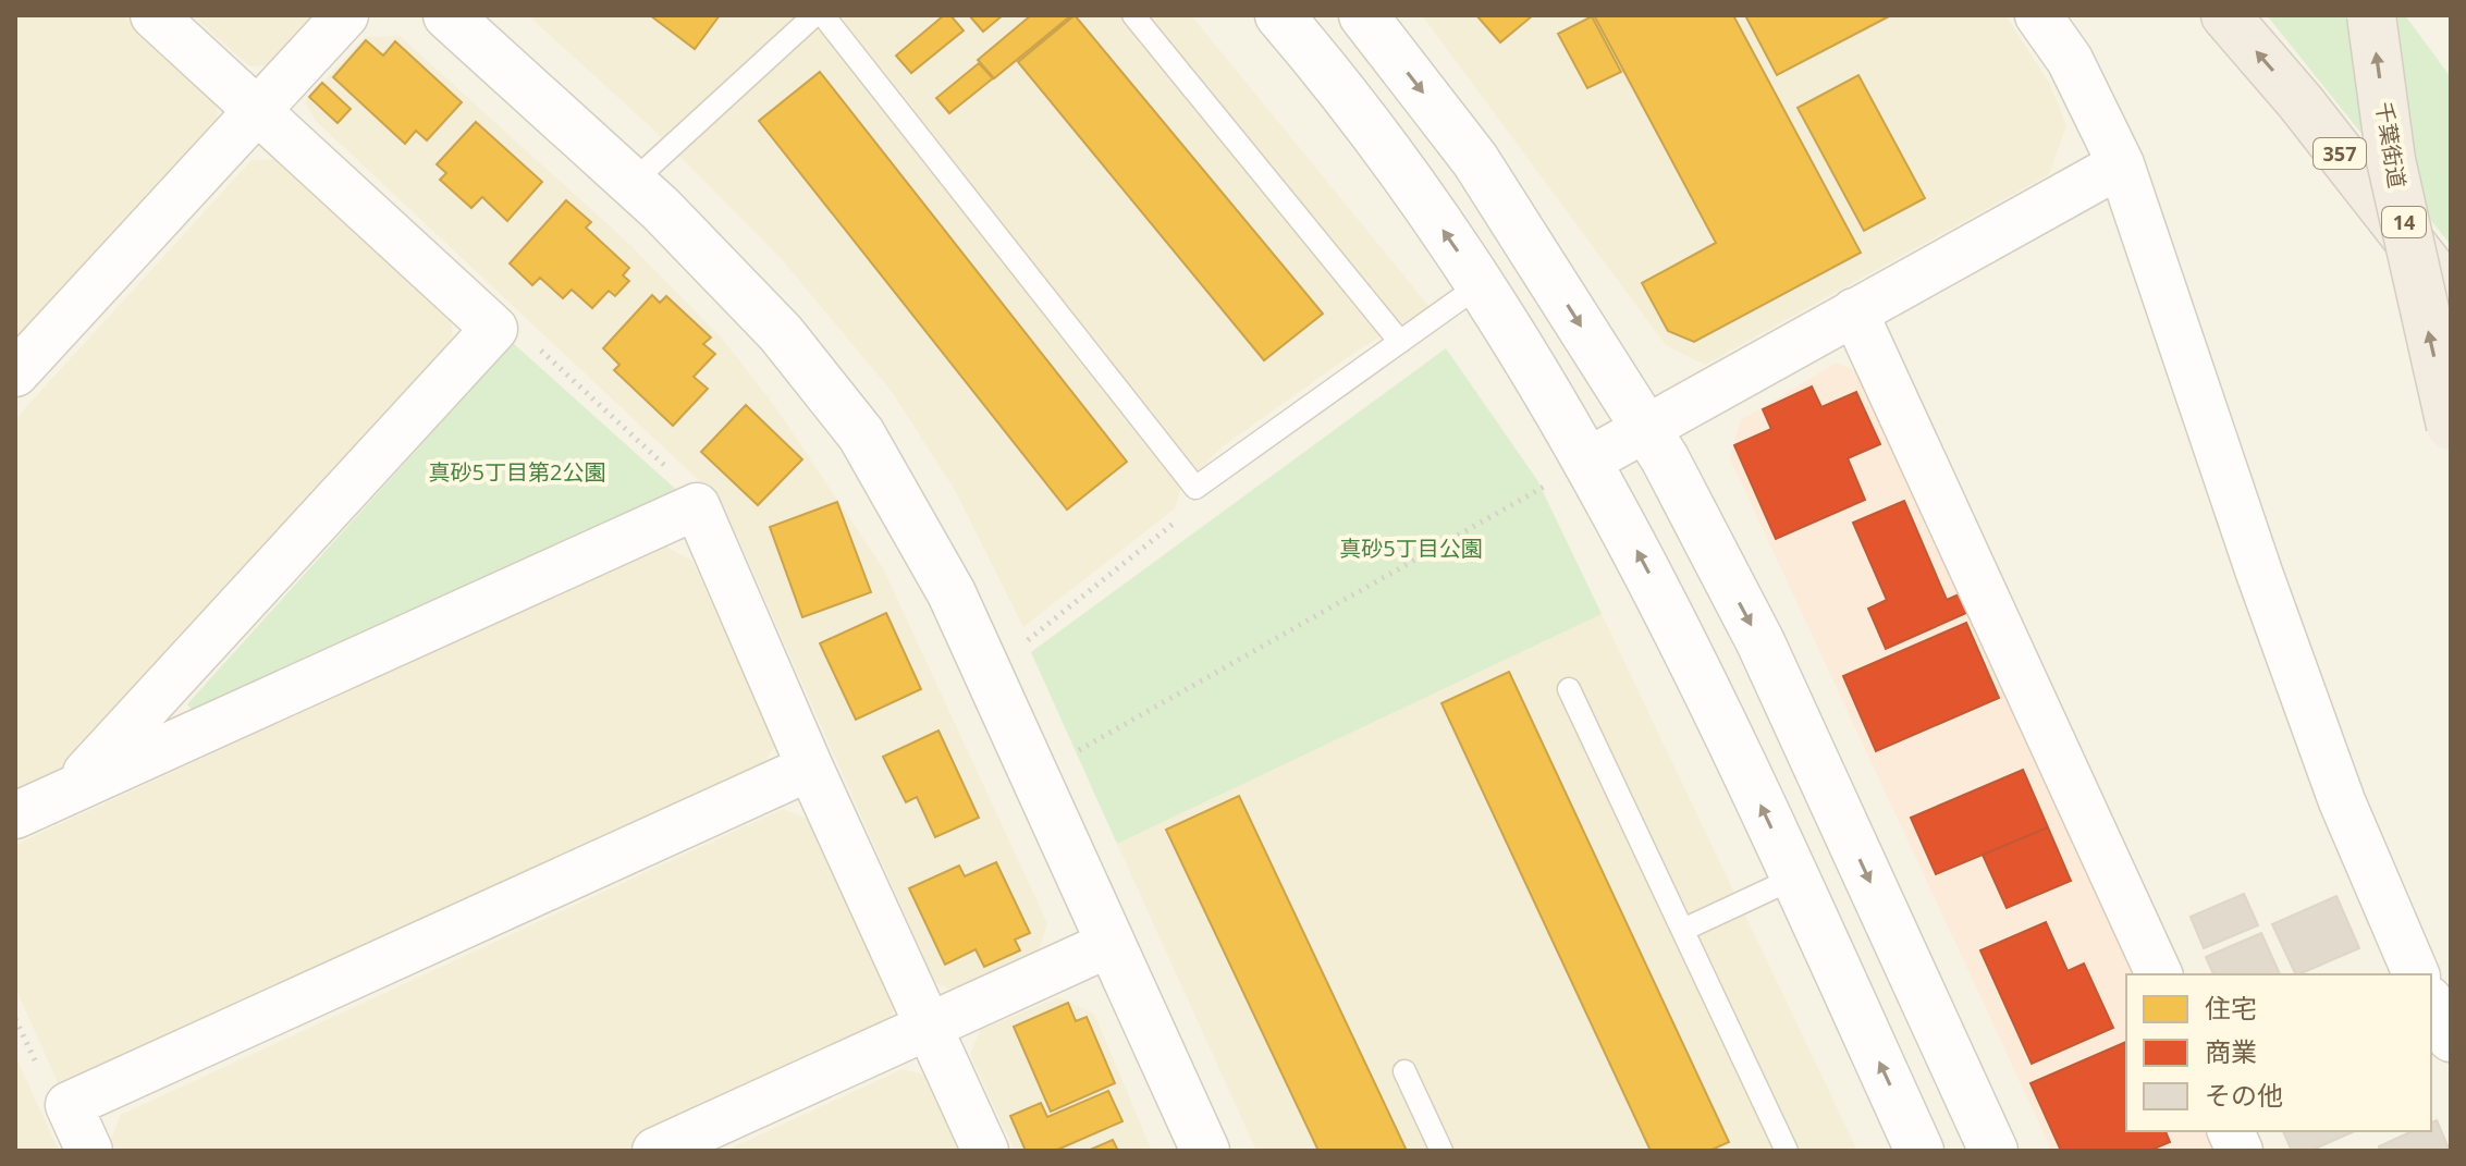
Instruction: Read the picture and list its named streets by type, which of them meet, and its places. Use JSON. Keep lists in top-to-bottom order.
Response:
{
  "streets": {
    "highway": ["千葉街道", "357", "14"]
  },
  "one_way": ["千葉街道"],
  "parks": ["真砂5丁目第2公園", "真砂5丁目公園"],
  "legend": ["住宅", "商業", "その他"]
}
